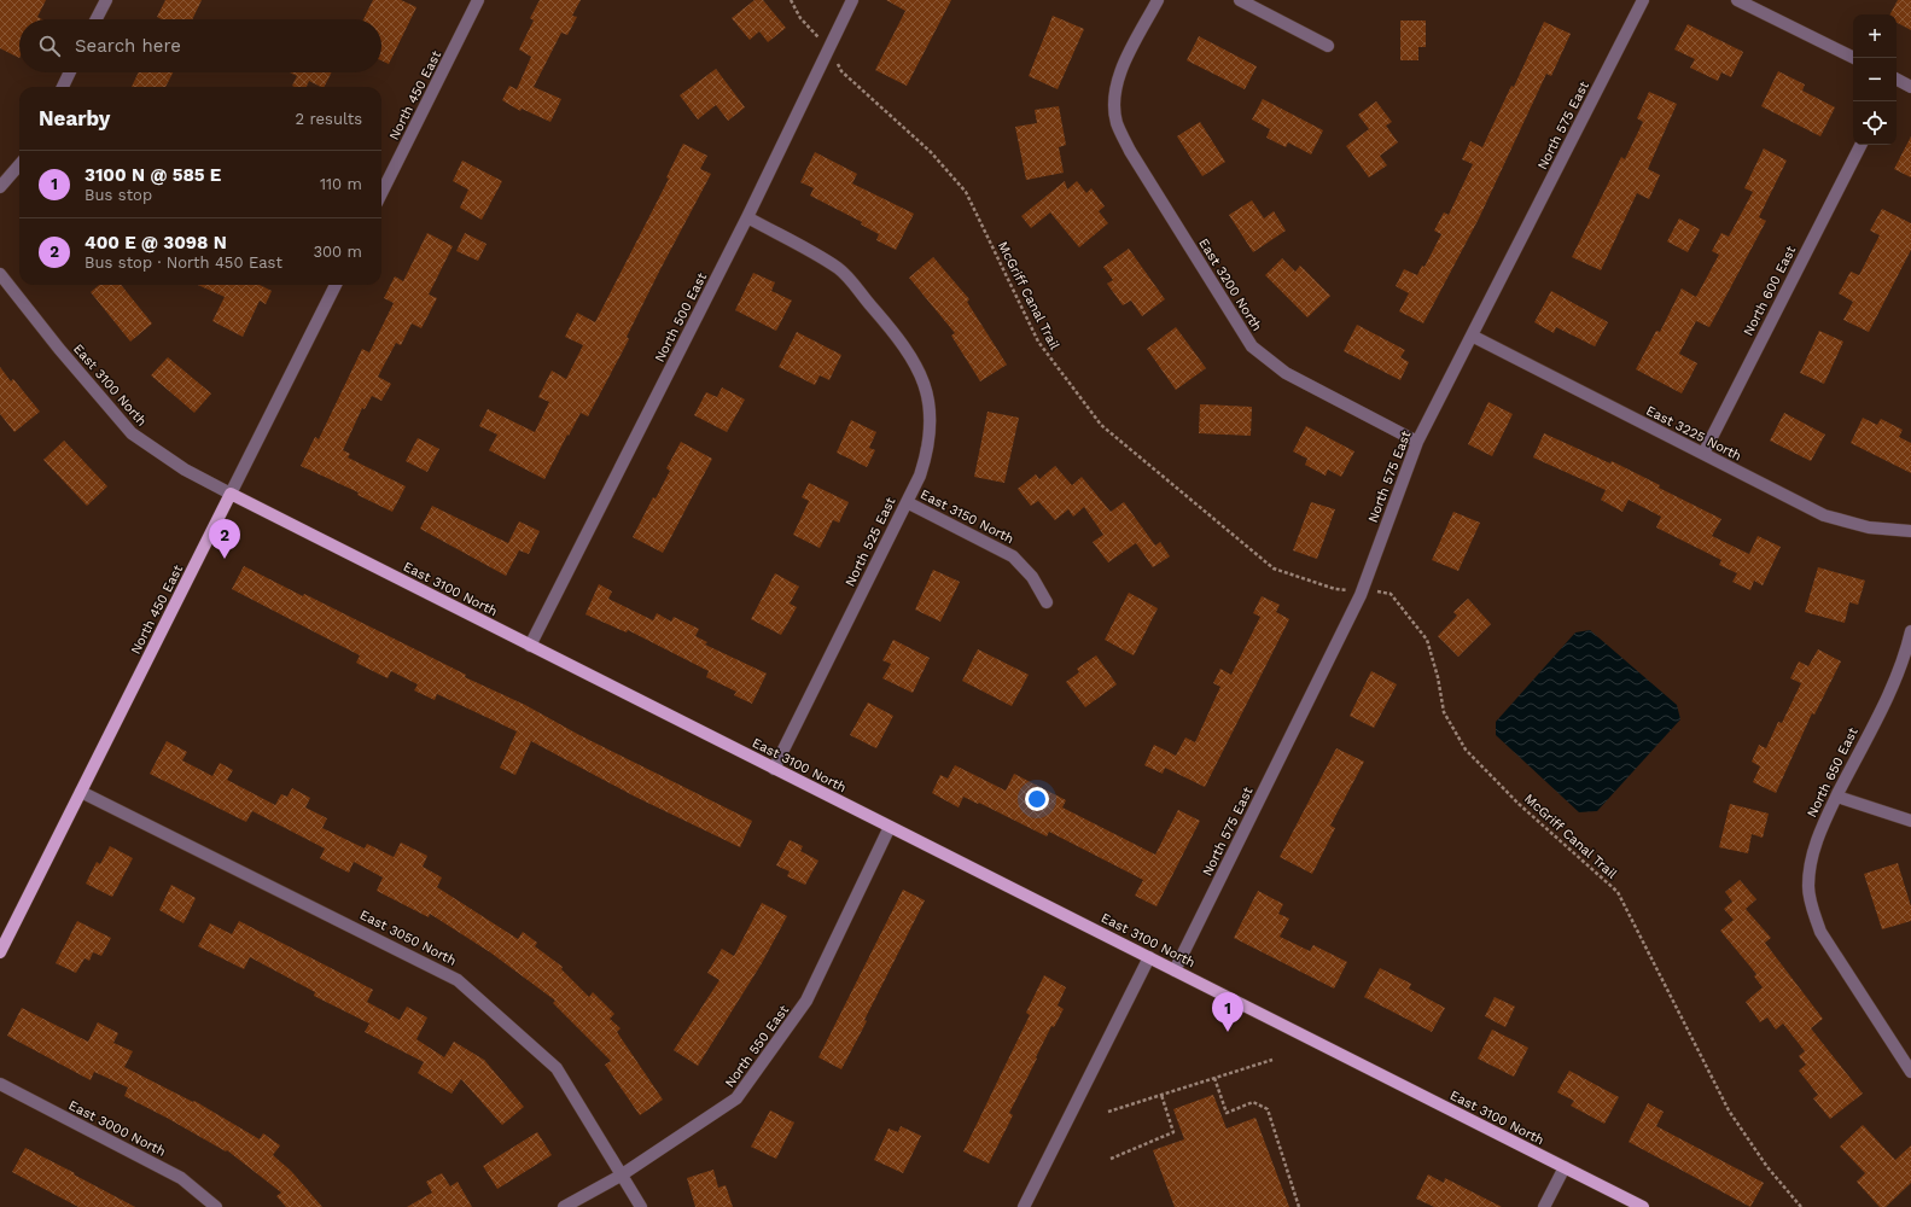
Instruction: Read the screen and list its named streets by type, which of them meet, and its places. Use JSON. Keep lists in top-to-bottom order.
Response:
{
  "streets": {
    "main road": ["North 450 East", "East 3100 North"],
    "street": [
      "North 575 East",
      "East 3200 North",
      "North 600 East",
      "North 500 East",
      "East 3225 North",
      "East 3150 North",
      "North 525 East",
      "North 650 East",
      "East 3050 North",
      "North 550 East",
      "East 3000 North"
    ],
    "path": ["McGriff Canal Trail"]
  },
  "crossings": [
    ["North 450 East", "East 3100 North"],
    ["North 450 East", "East 3050 North"],
    ["North 575 East", "East 3200 North"],
    ["North 575 East", "East 3100 North"],
    ["North 575 East", "East 3225 North"],
    ["North 600 East", "East 3225 North"],
    ["North 500 East", "East 3100 North"],
    ["North 500 East", "North 525 East"],
    ["East 3100 North", "North 525 East"],
    ["East 3100 North", "North 550 East"],
    ["East 3150 North", "North 525 East"],
    ["East 3050 North", "North 550 East"]
  ],
  "page": {
    "map_buttons": ["+", "−"],
    "search": "Search here",
    "heading": ["Nearby", "2 results"],
    "list": [
      {
        "mark": "1",
        "name": "3100 N @ 585 E",
        "note": "Bus stop",
        "value": "110 m"
      },
      {
        "mark": "2",
        "name": "400 E @ 3098 N",
        "note": "Bus stop · North 450 East",
        "value": "300 m"
      }
    ],
    "pins": ["2", "1"]
  }
}
